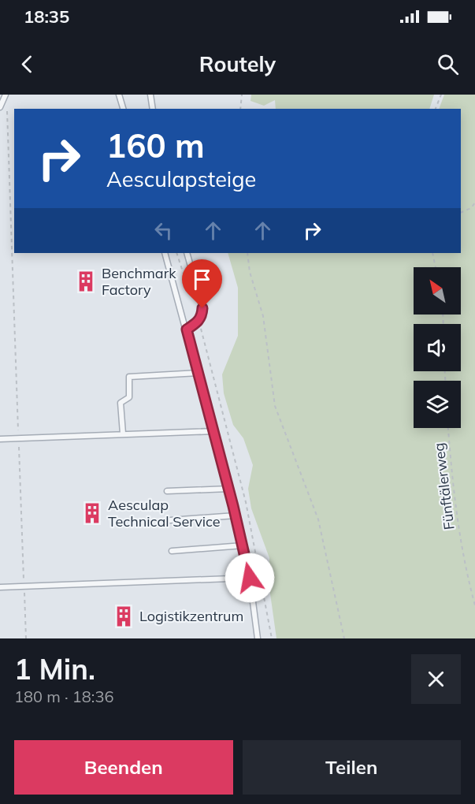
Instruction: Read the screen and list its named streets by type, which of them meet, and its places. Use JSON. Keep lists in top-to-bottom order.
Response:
{
  "streets": {
    "path": ["Fünftälerweg"]
  },
  "places": {
    "building": ["Benchmark Factory", "Aesculap Technical Service", "Logistikzentrum"]
  },
  "north": "top left",
  "page": {
    "status": "18:35",
    "header": "Routely",
    "turn": ["160 m", "Aesculapsteige"],
    "heading": ["1 Min.", "180 m · 18:36"],
    "buttons": ["Beenden", "Teilen"]
  }
}
